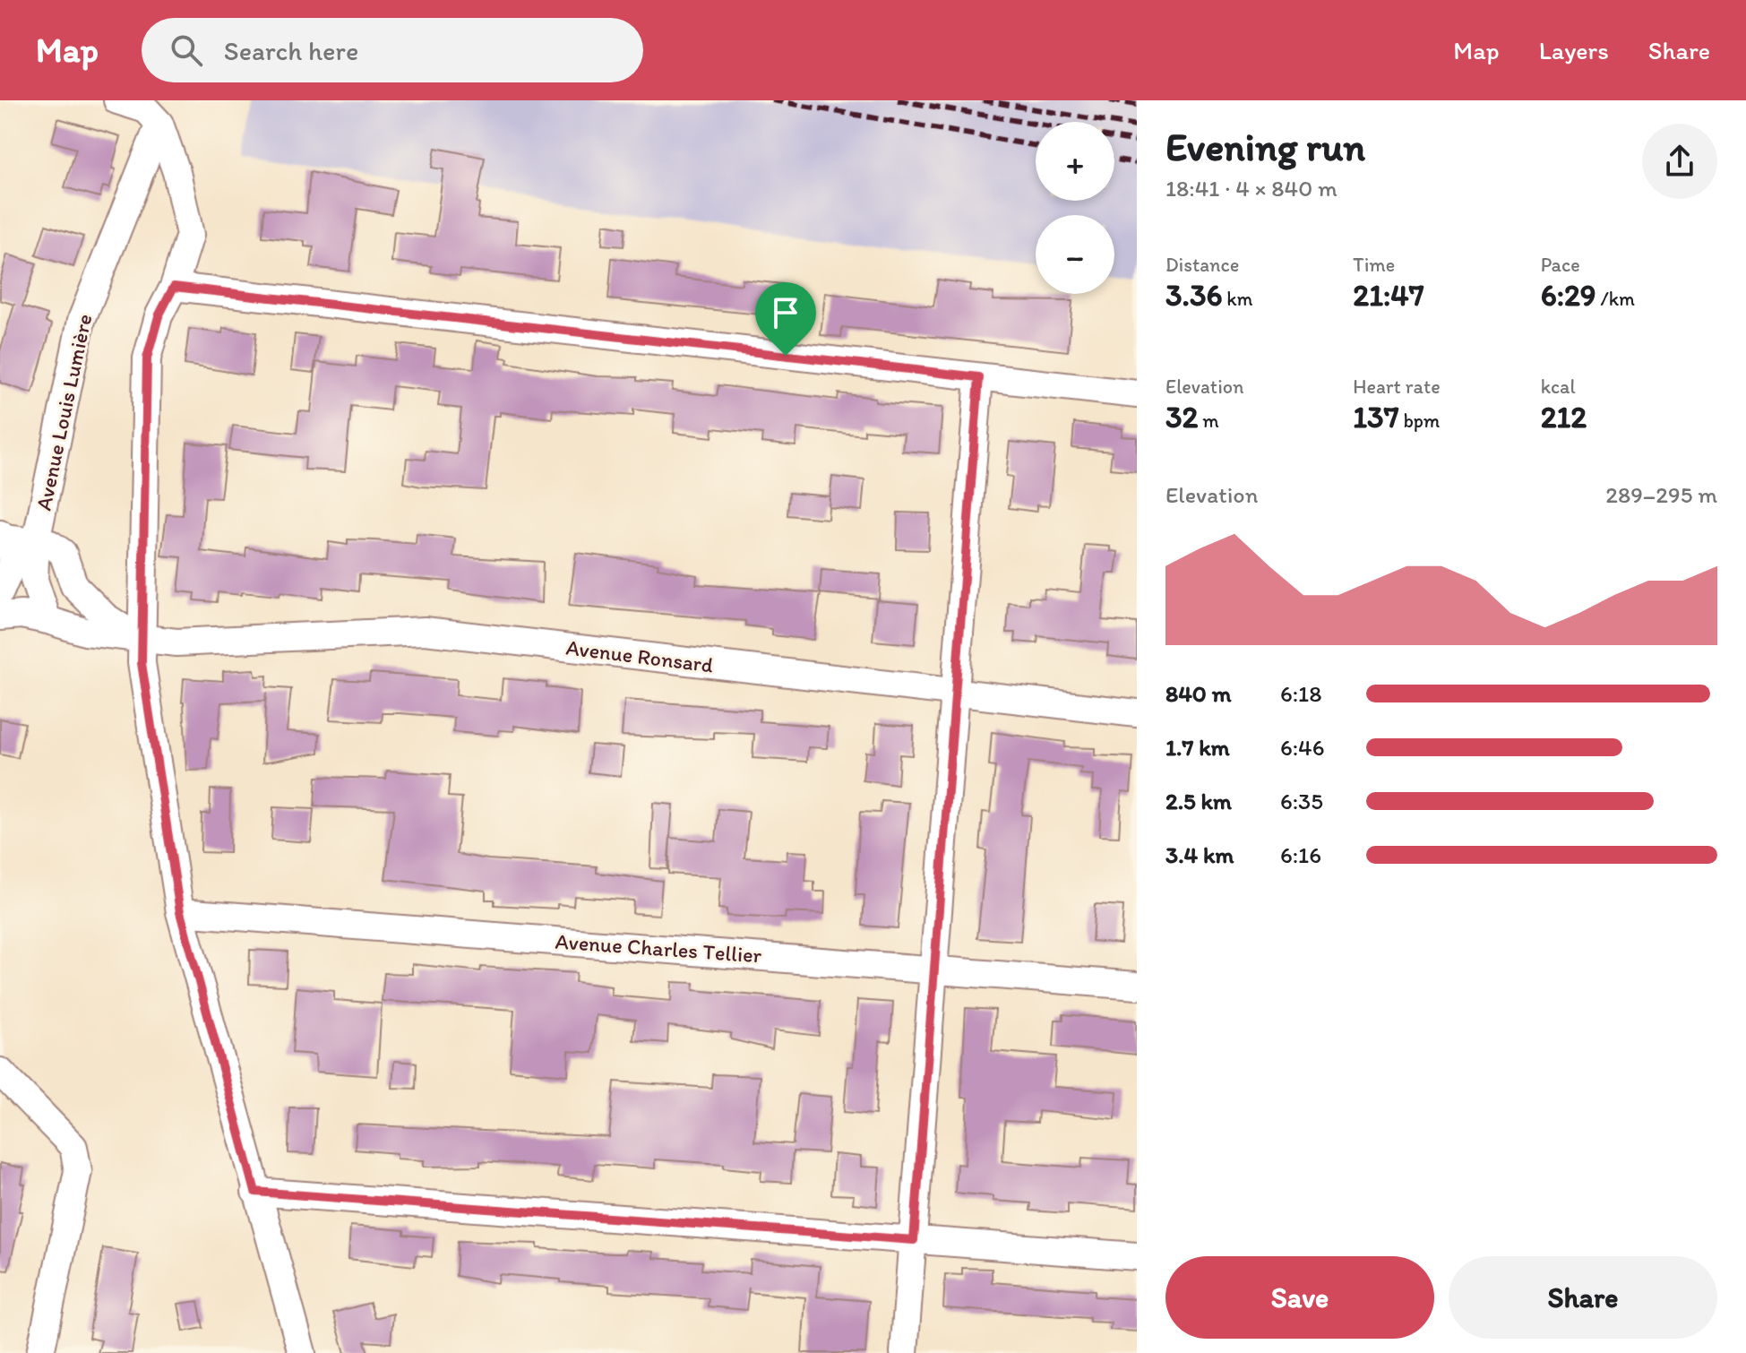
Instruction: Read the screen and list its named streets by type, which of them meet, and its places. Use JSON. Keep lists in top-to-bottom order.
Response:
{
  "streets": {
    "street": ["Avenue Louis Lumière", "Avenue Ronsard", "Avenue Charles Tellier"]
  },
  "crossings": [
    ["Avenue Louis Lumière", "Avenue Ronsard"]
  ],
  "page": {
    "header": "Map",
    "search": "Search here",
    "nav": ["Map", "Layers", "Share"],
    "heading": ["Evening run", "18:41 · 4 × 840 m"],
    "map_buttons": ["+", "−"],
    "stats": [
      ["Distance", "3.36 km"],
      ["Time", "21:47"],
      ["Pace", "6:29 /km"],
      ["Elevation", "32 m"],
      ["Heart rate", "137 bpm"],
      ["kcal", "212"]
    ],
    "chart": ["Elevation", "289–295 m"],
    "list": [
      {
        "name": "840 m",
        "note": "6:18"
      },
      {
        "name": "1.7 km",
        "note": "6:46"
      },
      {
        "name": "2.5 km",
        "note": "6:35"
      },
      {
        "name": "3.4 km",
        "note": "6:16"
      }
    ],
    "buttons": ["Save", "Share"]
  }
}
